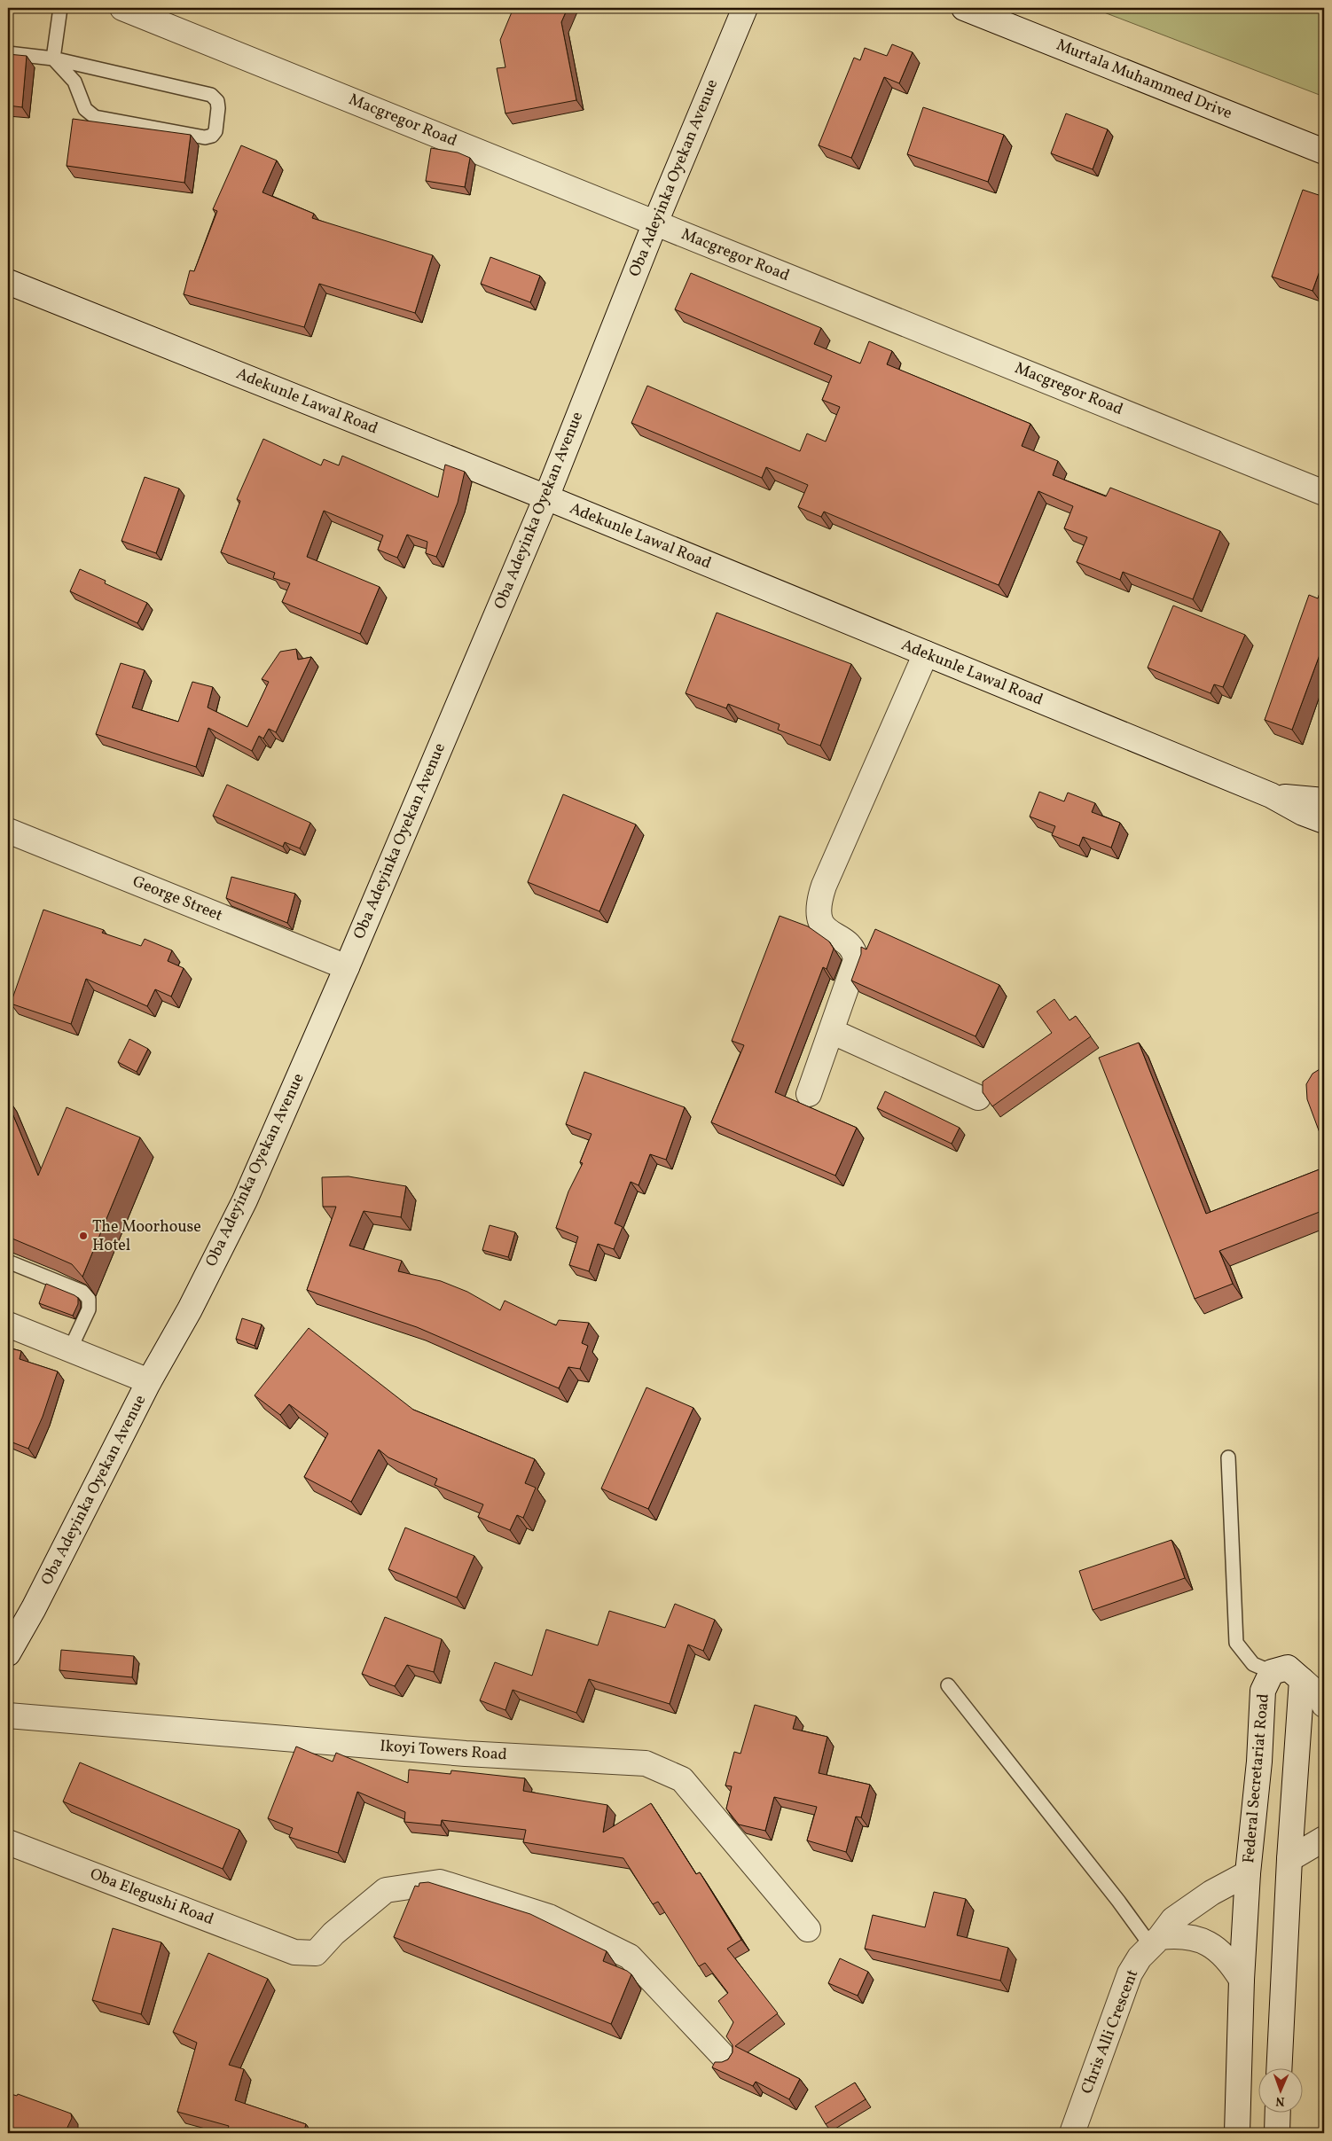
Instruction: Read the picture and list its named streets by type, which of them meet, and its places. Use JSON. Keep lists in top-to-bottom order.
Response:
{
  "streets": {
    "street": [
      "Murtala Muhammed Drive",
      "Macgregor Road",
      "Oba Adeyinka Oyekan Avenue",
      "Adekunle Lawal Road",
      "George Street",
      "Ikoyi Towers Road",
      "Federal Secretariat Road",
      "Oba Elegushi Road",
      "Chris Alli Crescent"
    ]
  },
  "crossings": [
    ["Macgregor Road", "Oba Adeyinka Oyekan Avenue"],
    ["Oba Adeyinka Oyekan Avenue", "Adekunle Lawal Road"],
    ["Oba Adeyinka Oyekan Avenue", "George Street"],
    ["Federal Secretariat Road", "Chris Alli Crescent"]
  ],
  "places": ["The Moorhouse Hotel"],
  "north": "bottom"
}
